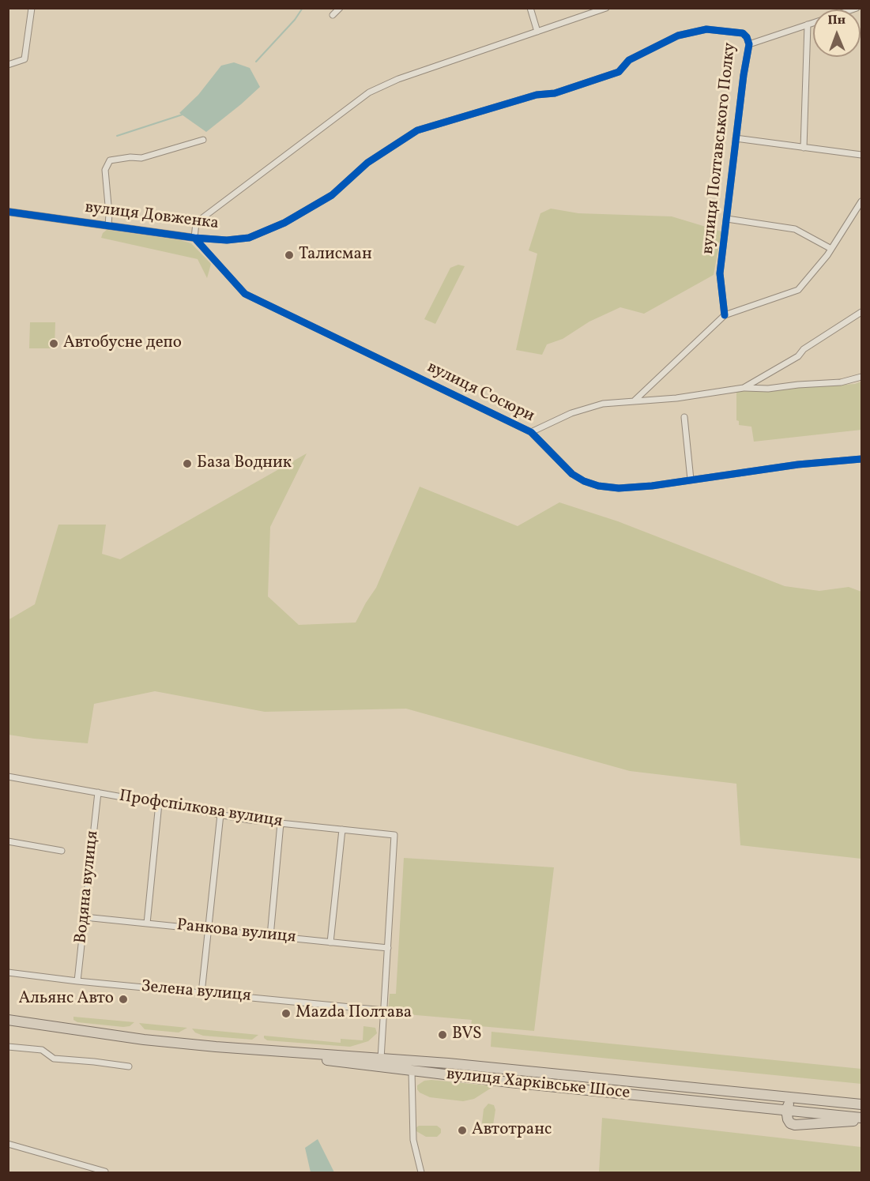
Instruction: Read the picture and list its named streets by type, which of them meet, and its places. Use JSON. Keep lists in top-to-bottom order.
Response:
{
  "streets": {
    "highway": ["вулиця Харківське Шосе"],
    "street": [
      "вулиця Полтавського Полку",
      "вулиця Довженка",
      "вулиця Сосюри",
      "Профспілкова вулиця",
      "Водяна вулиця",
      "Ранкова вулиця",
      "Зелена вулиця"
    ]
  },
  "crossings": [
    ["вулиця Полтавського Полку", "вулиця Довженка"],
    ["вулиця Довженка", "вулиця Сосюри"],
    ["Профспілкова вулиця", "Водяна вулиця"],
    ["Профспілкова вулиця", "Ранкова вулиця"],
    ["Водяна вулиця", "Ранкова вулиця"],
    ["Водяна вулиця", "Зелена вулиця"]
  ],
  "places": [
    "Талисман",
    "Автобусне депо",
    "База Водник",
    "Альянс Авто",
    "Mazda Полтава",
    "BVS",
    "Автотранс"
  ],
  "north": "top"
}
